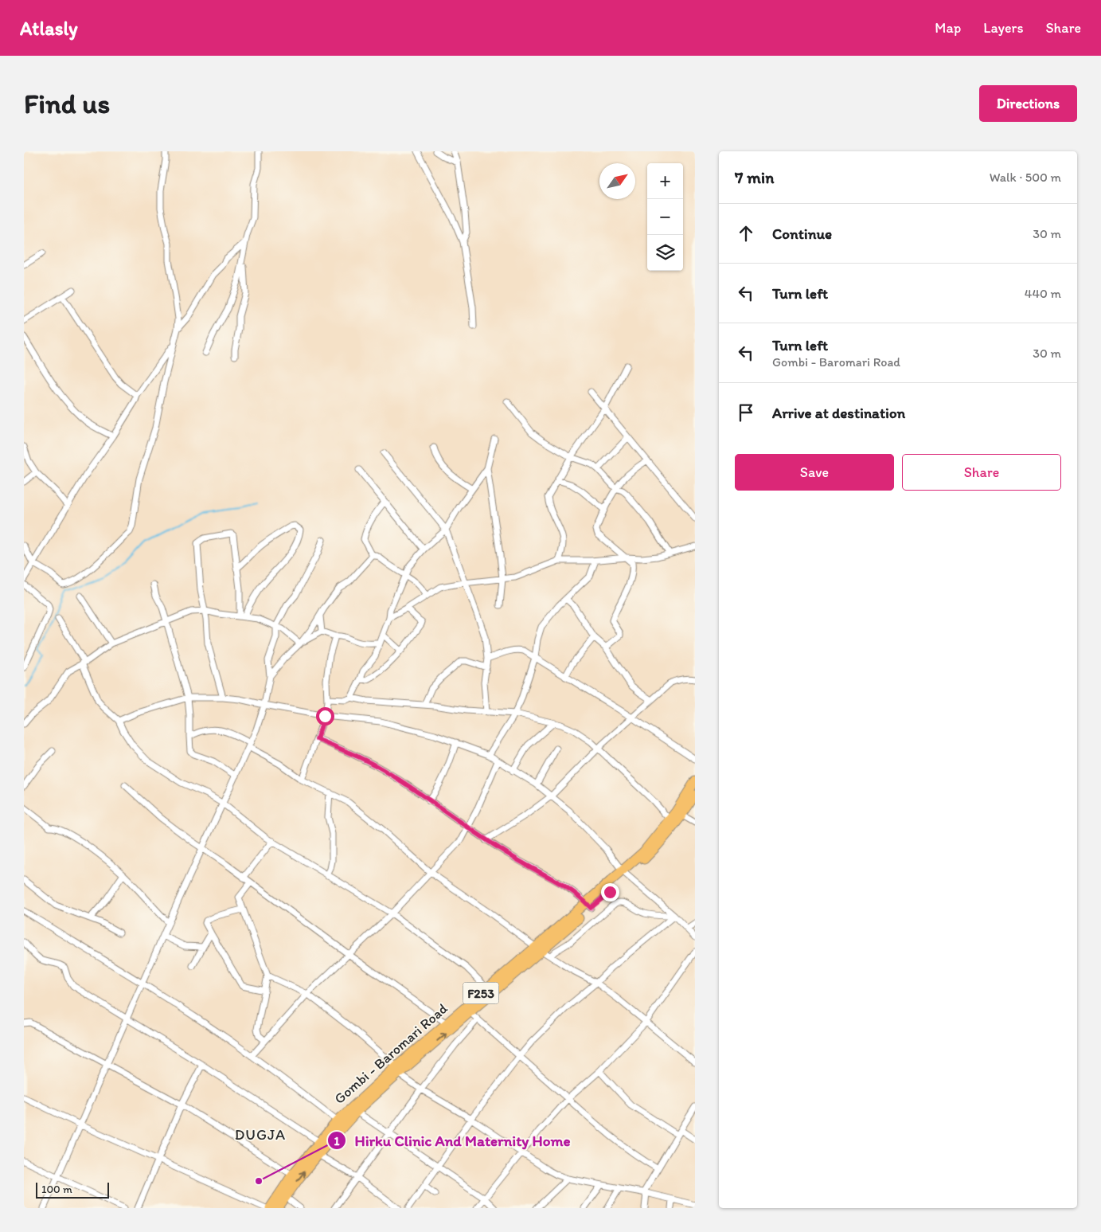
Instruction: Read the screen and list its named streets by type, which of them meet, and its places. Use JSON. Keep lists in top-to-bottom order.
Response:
{
  "streets": {
    "main road": ["F253", "Gombi - Baromari Road"]
  },
  "districts": ["DUGJA"],
  "places": ["Hirku Clinic And Maternity Home"],
  "scale_bar": "100 m",
  "north": "top right",
  "page": {
    "header": "Atlasly",
    "nav": ["Map", "Layers", "Share"],
    "buttons": [
      "Directions",
      ["Save", "Share"]
    ],
    "title": "Find us",
    "heading": ["7 min", "Walk · 500 m"],
    "map_buttons": ["+", "−"],
    "list": [
      ["Continue", "30 m"],
      ["Turn left", "440 m"],
      ["Turn left", "Gombi - Baromari Road", "30 m"],
      "Arrive at destination"
    ],
    "scale": "100 m"
  }
}
